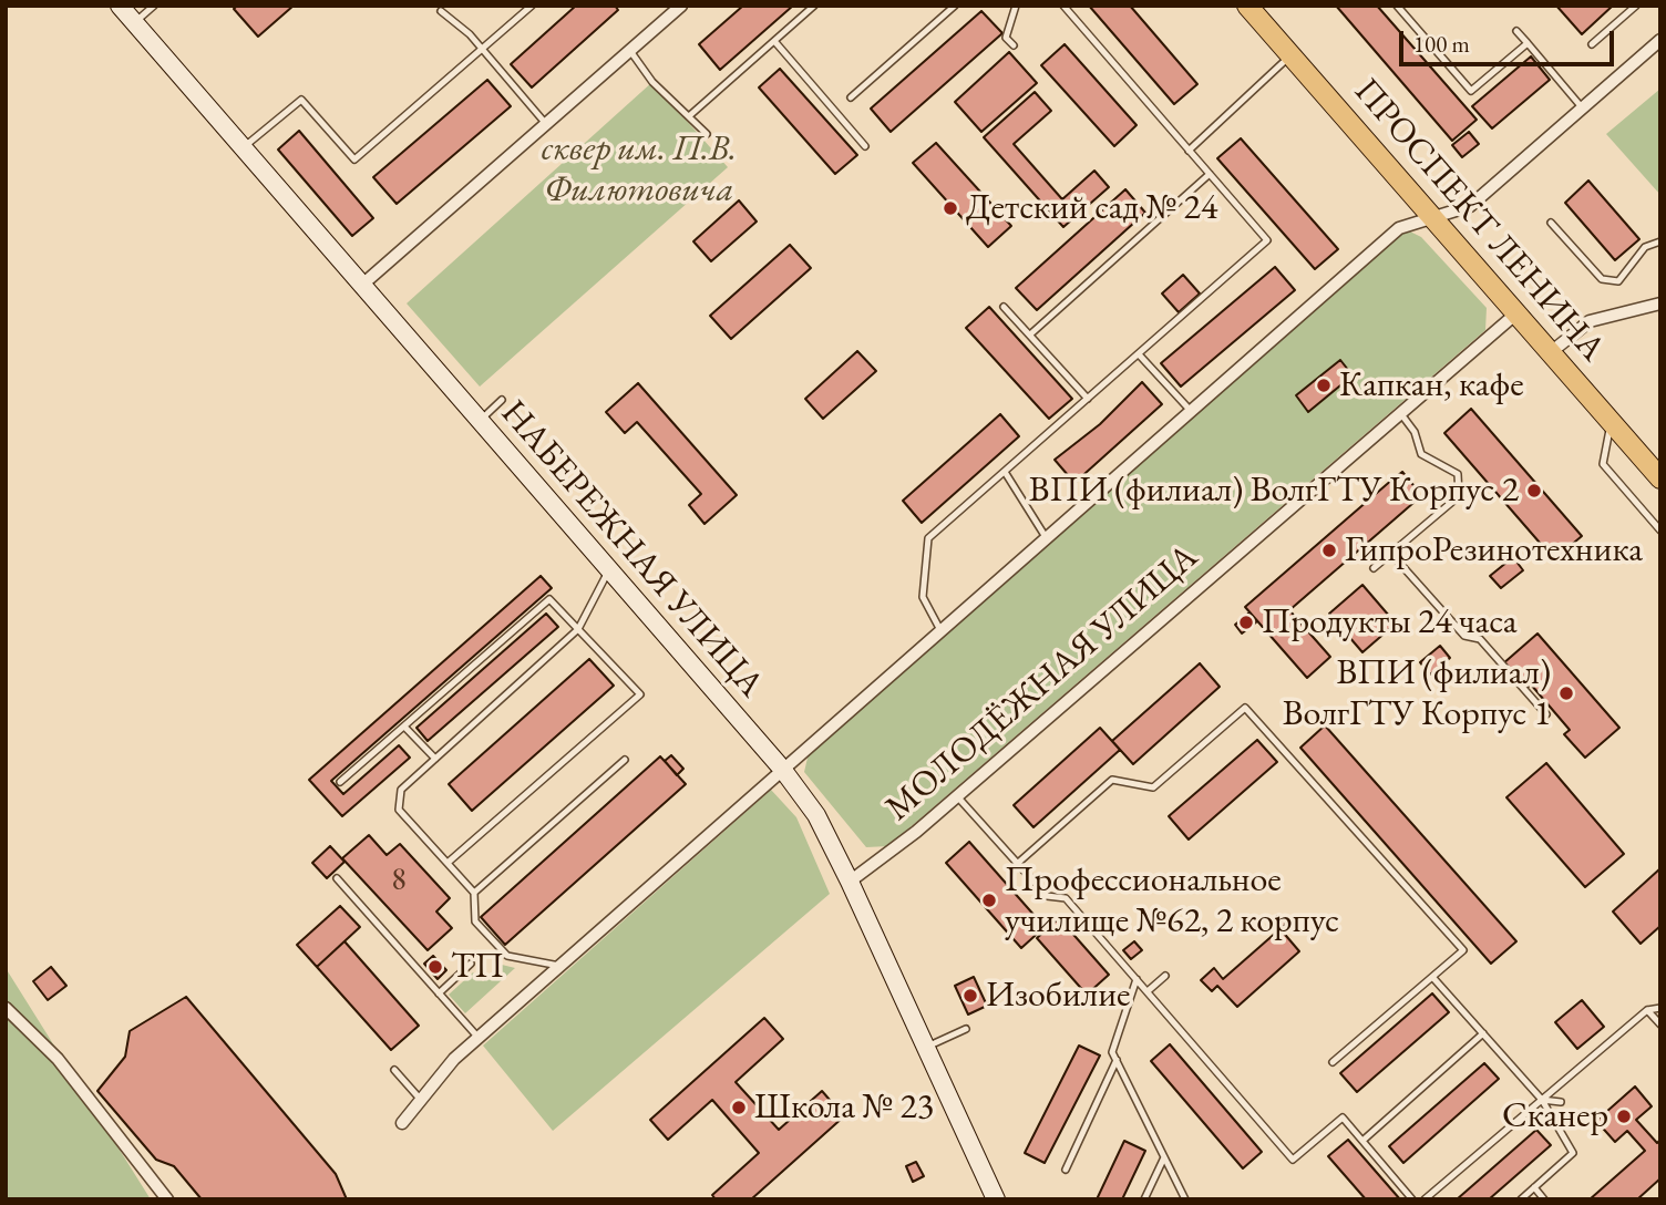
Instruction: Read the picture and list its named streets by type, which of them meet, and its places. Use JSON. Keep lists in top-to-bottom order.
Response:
{
  "streets": {
    "main road": ["ПРОСПЕКТ ЛЕНИНА"],
    "street": ["НАБЕРЕЖНАЯ УЛИЦА", "МОЛОДЁЖНАЯ УЛИЦА"]
  },
  "crossings": [
    ["ПРОСПЕКТ ЛЕНИНА", "МОЛОДЁЖНАЯ УЛИЦА"],
    ["НАБЕРЕЖНАЯ УЛИЦА", "МОЛОДЁЖНАЯ УЛИЦА"]
  ],
  "parks": ["сквер им. П.В. Филютовича"],
  "places": [
    "Детский сад № 24",
    "Капкан, кафе",
    "ВПИ (филиал) ВолгГТУ Корпус 2",
    "ГипроРезинотехника",
    "Продукты 24 часа",
    "ВПИ (филиал) ВолгГТУ Корпус 1",
    "Профессиональное училище №62, 2 корпус",
    "ТП",
    "Изобилие",
    "Школа № 23",
    "Сканер"
  ],
  "house_numbers": ["8"],
  "scale_bar": "100 m"
}
